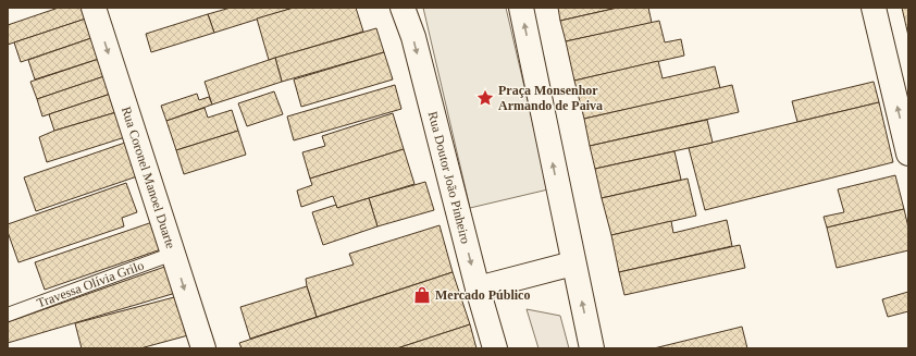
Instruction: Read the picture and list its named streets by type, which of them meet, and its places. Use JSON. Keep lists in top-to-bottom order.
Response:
{
  "streets": {
    "street": ["Rua Coronel Manoel Duarte", "Rua Doutor João Pinheiro"],
    "lane": ["Travessa Olívia Grilo"]
  },
  "crossings": [
    ["Rua Coronel Manoel Duarte", "Travessa Olívia Grilo"]
  ],
  "one_way": ["Rua Coronel Manoel Duarte"],
  "places": {
    "place": ["Praça Monsenhor Armando de Paiva"],
    "shop": ["Mercado Público"]
  }
}
